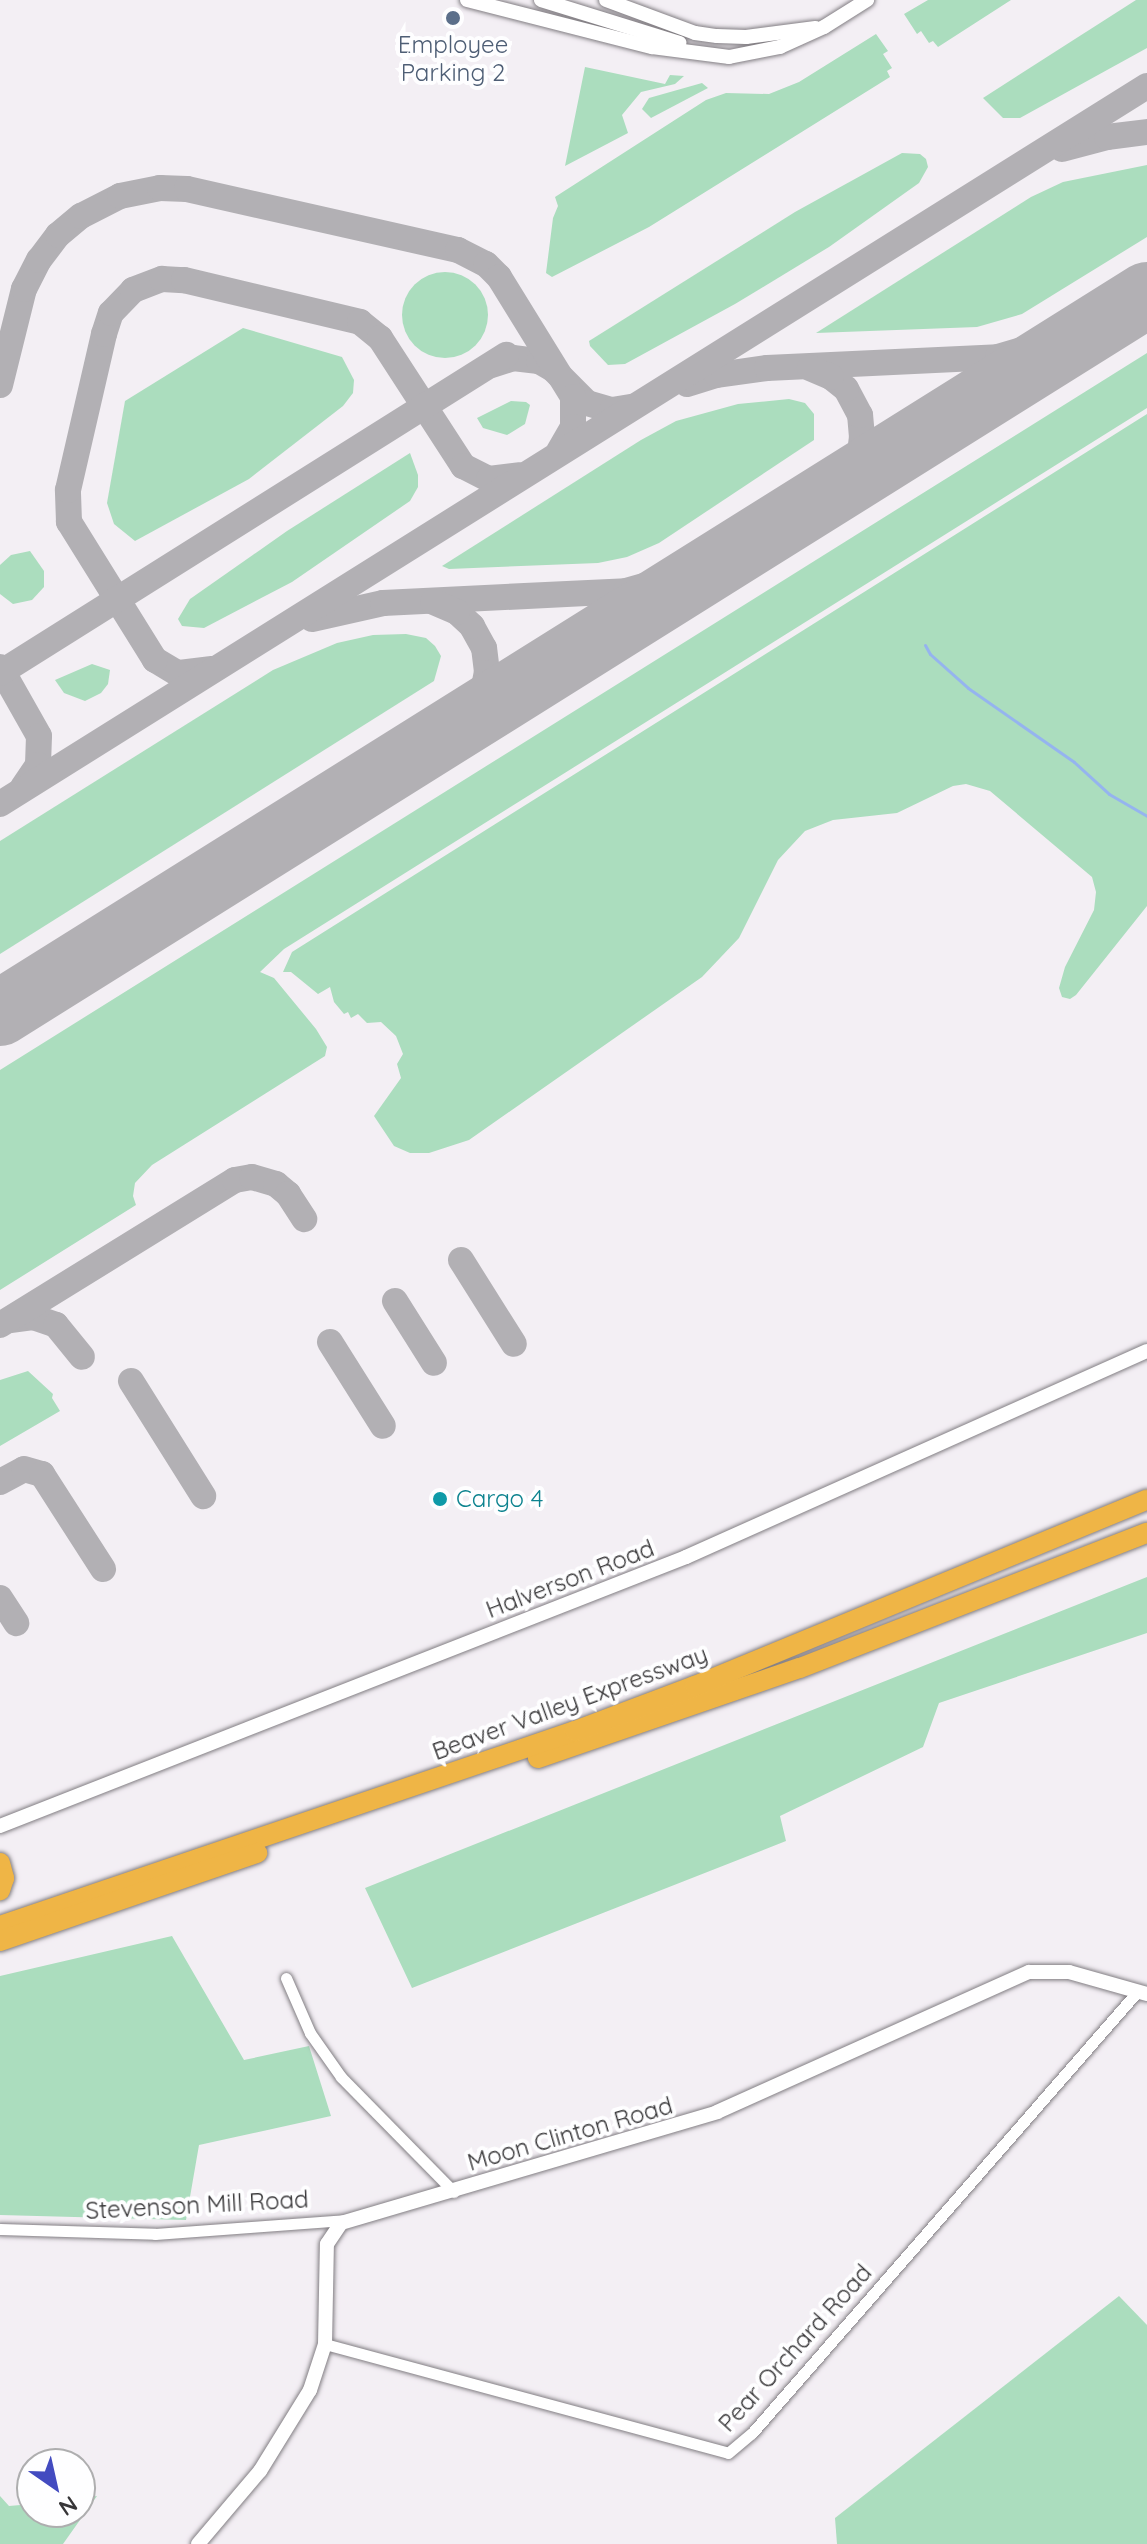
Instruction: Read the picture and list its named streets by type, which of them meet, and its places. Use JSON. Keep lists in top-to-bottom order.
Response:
{
  "streets": {
    "highway": ["Beaver Valley Expressway"],
    "street": [
      "Halverson Road",
      "Moon Clinton Road",
      "Stevenson Mill Road",
      "Pear Orchard Road"
    ]
  },
  "crossings": [
    ["Moon Clinton Road", "Stevenson Mill Road"],
    ["Moon Clinton Road", "Pear Orchard Road"]
  ],
  "places": ["Employee Parking 2", "Cargo 4"],
  "north": "bottom right"
}
